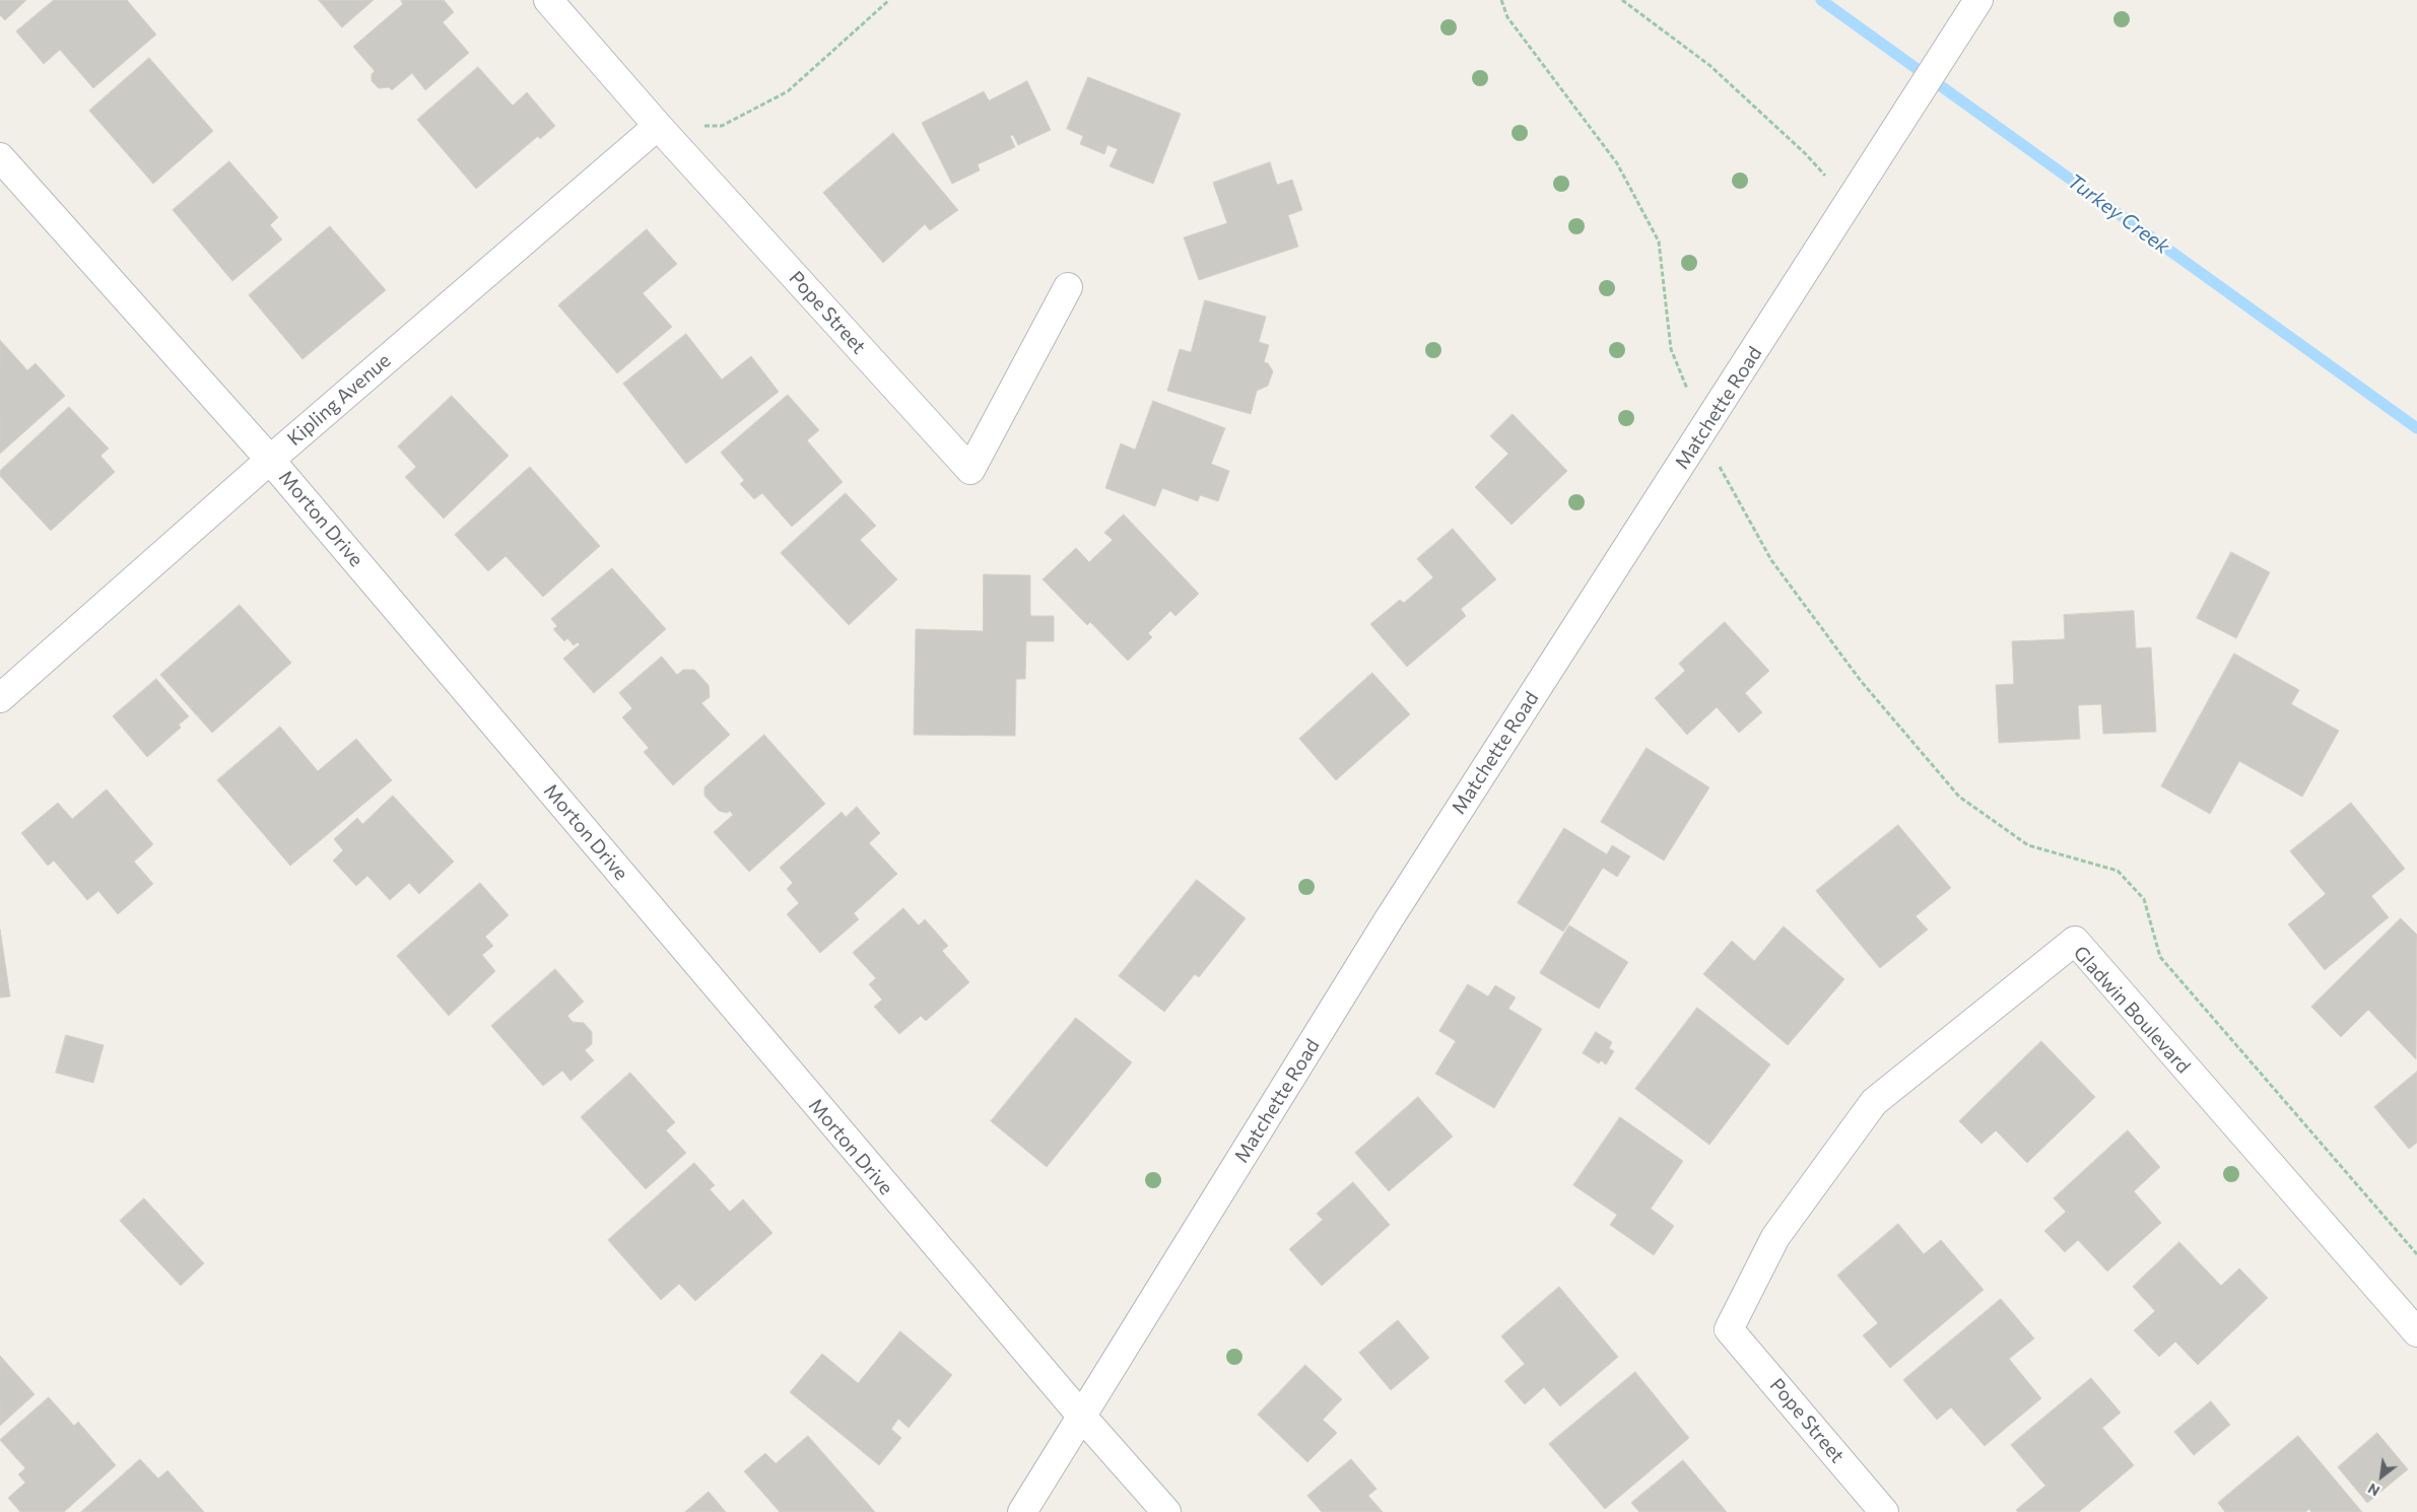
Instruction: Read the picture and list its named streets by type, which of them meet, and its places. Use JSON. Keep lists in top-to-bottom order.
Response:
{
  "streets": {
    "street": [
      "Pope Street",
      "Kipling Avenue",
      "Matchette Road",
      "Morton Drive",
      "Gladwin Boulevard"
    ]
  },
  "crossings": [
    ["Pope Street", "Kipling Avenue"],
    ["Pope Street", "Gladwin Boulevard"],
    ["Kipling Avenue", "Morton Drive"],
    ["Matchette Road", "Morton Drive"]
  ],
  "water": ["Turkey Creek"],
  "north": "bottom left"
}
